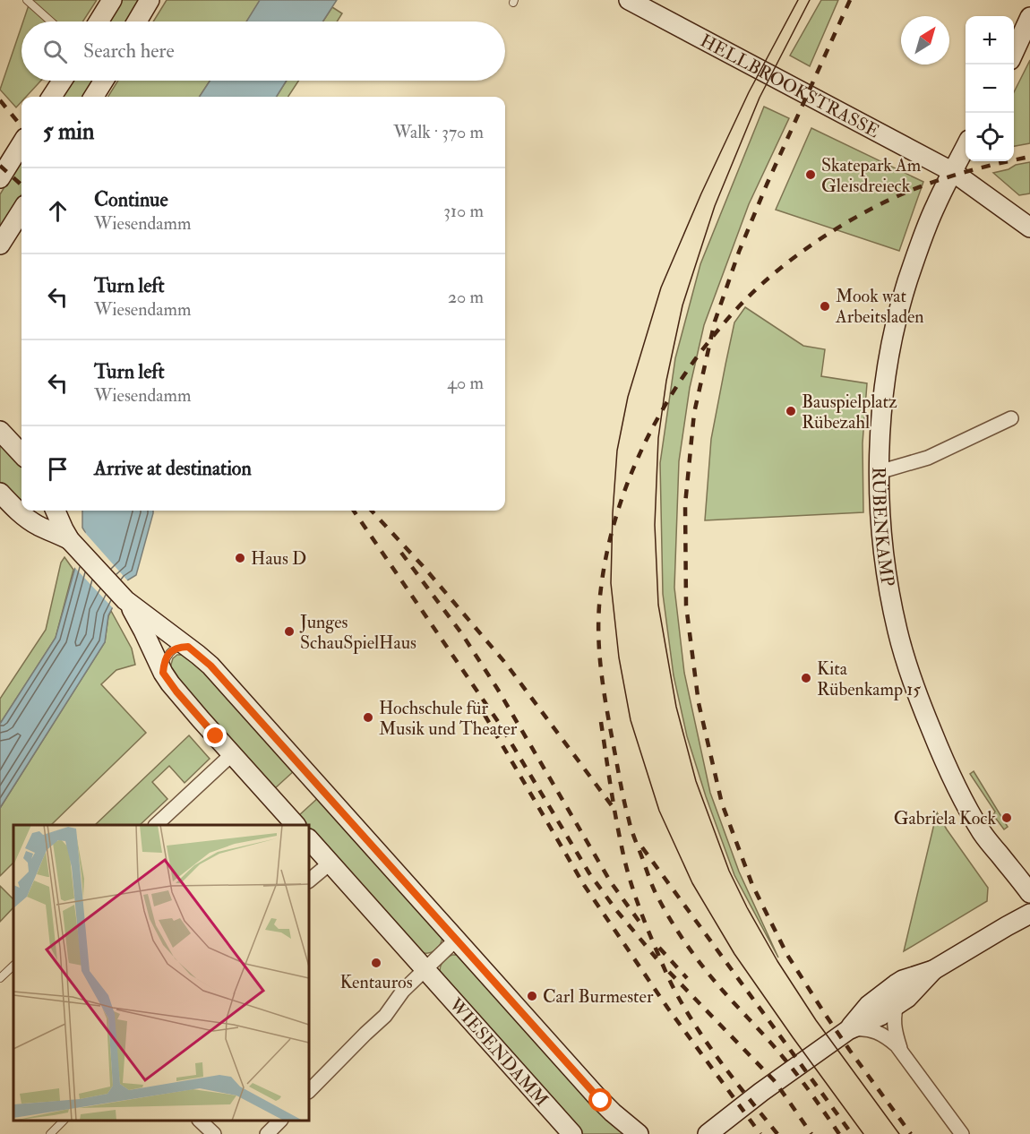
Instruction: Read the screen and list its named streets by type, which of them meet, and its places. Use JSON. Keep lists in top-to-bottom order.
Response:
{
  "streets": {
    "street": ["HELLBROOKSTRASSE", "RÜBENKAMP", "WIESENDAMM"]
  },
  "crossings": [
    ["HELLBROOKSTRASSE", "RÜBENKAMP"]
  ],
  "places": [
    "Skatepark Am Gleisdreieck",
    "Mook wat Arbeitsladen",
    "Bauspielplatz Rübezahl",
    "Haus D",
    "Junges SchauSpielHaus",
    "Kita Rübenkamp 15",
    "Hochschule für Musik und Theater",
    "Gabriela Kock",
    "Kentauros",
    "Carl Burmester"
  ],
  "north": "top right",
  "page": {
    "map_buttons": ["+", "−"],
    "search": "Search here",
    "heading": ["5 min", "Walk · 370 m"],
    "list": [
      ["Continue", "Wiesendamm", "310 m"],
      ["Turn left", "Wiesendamm", "20 m"],
      ["Turn left", "Wiesendamm", "40 m"],
      "Arrive at destination"
    ]
  }
}
